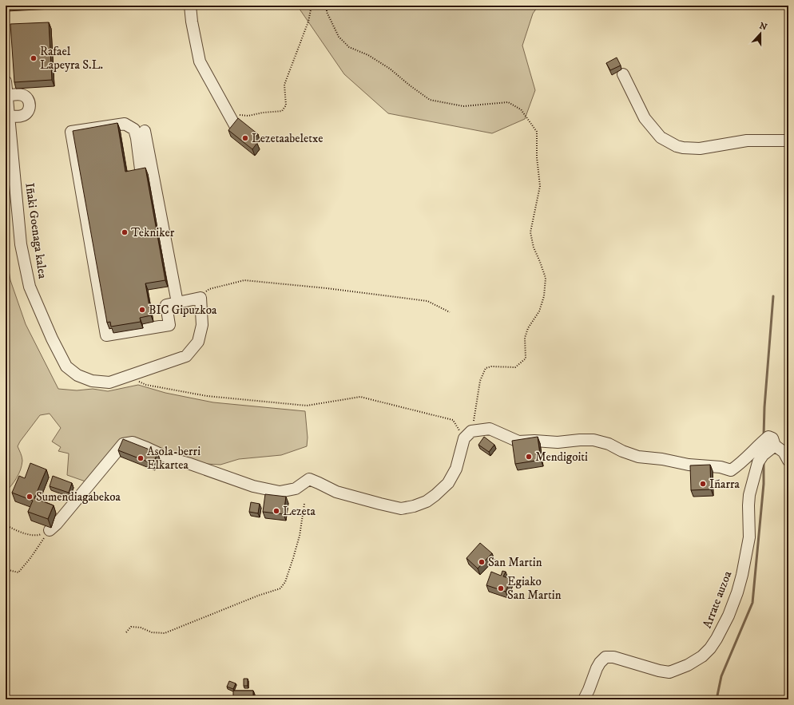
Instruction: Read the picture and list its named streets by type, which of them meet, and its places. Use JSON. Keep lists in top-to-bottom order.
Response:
{
  "streets": {
    "street": ["Iñaki Goenaga kalea", "Arrate auzoa"]
  },
  "places": [
    "Rafael Lapeyra S.L.",
    "Lezetaabeletxe",
    "Tekniker",
    "BIC Gipuzkoa",
    "Mendigoiti",
    "Asola-berri Elkartea",
    "Iñarra",
    "Sumendiagabekoa",
    "Lezeta",
    "San Martin",
    "Egiako San Martin"
  ],
  "north": "top"
}
